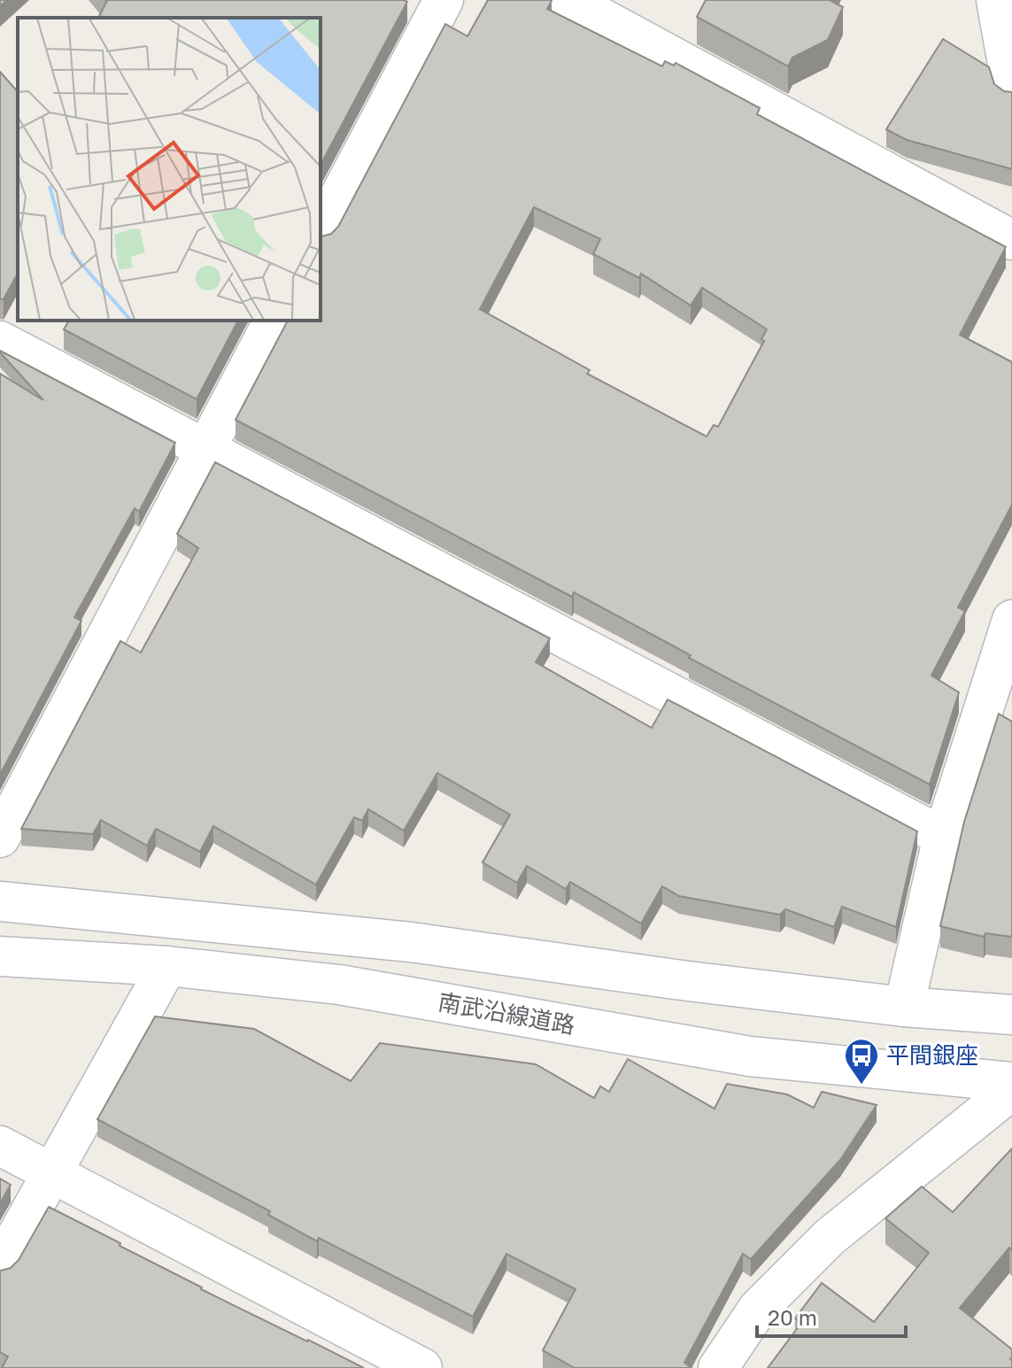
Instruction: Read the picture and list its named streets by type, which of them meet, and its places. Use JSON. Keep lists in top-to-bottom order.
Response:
{
  "streets": {
    "street": ["南武沿線道路"]
  },
  "places": {
    "bus stop": ["平間銀座"]
  },
  "scale_bar": "20 m"
}
